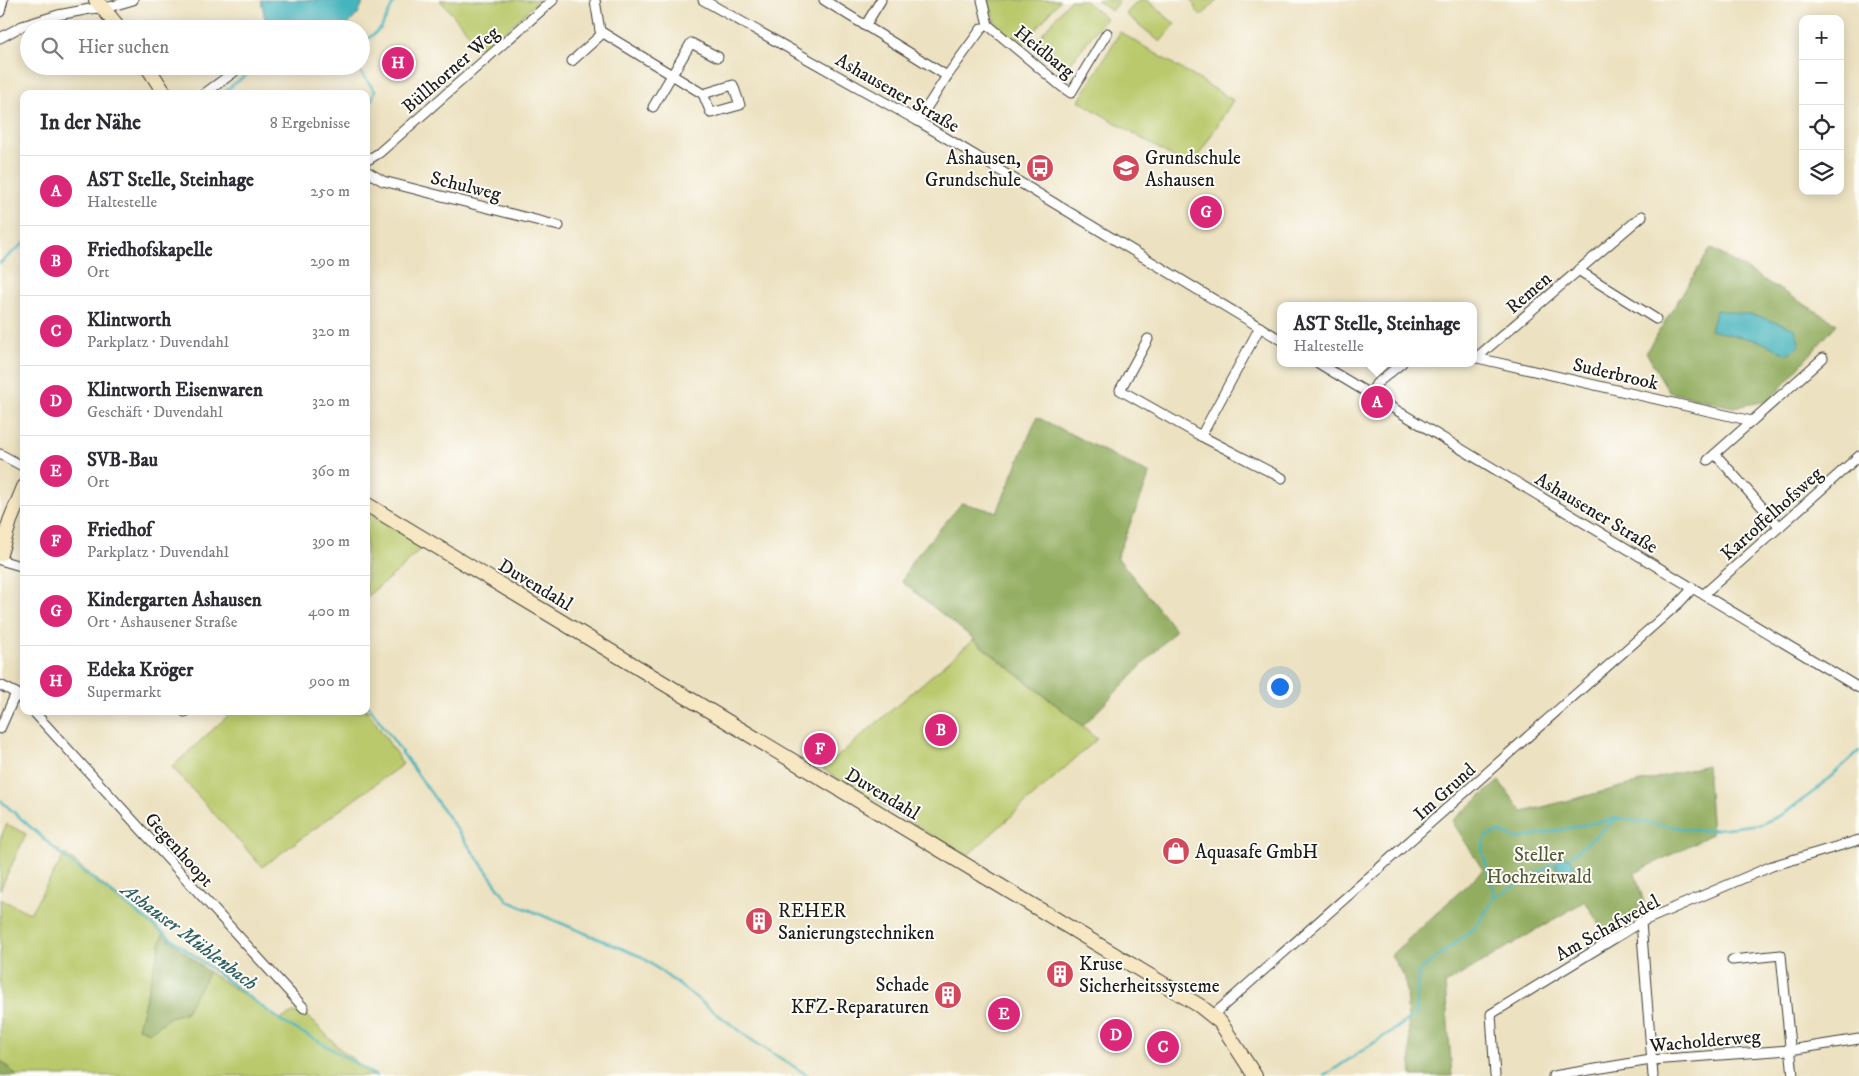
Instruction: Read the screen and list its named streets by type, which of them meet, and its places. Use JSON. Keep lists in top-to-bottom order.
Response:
{
  "streets": {
    "street": [
      "Heidbarg",
      "Büllhorner Weg",
      "Ashausener Straße",
      "Schulweg",
      "Remen",
      "Suderbrook",
      "Kartoffelhofsweg",
      "Duvendahl",
      "Im Grund",
      "Gegenhoopt",
      "Am Schafwedel",
      "Wacholderweg"
    ]
  },
  "crossings": [
    ["Ashausener Straße", "Kartoffelhofsweg"],
    ["Ashausener Straße", "Im Grund"],
    ["Duvendahl", "Im Grund"]
  ],
  "water": ["Ashauser Mühlenbach"],
  "parks": ["Steller Hochzeitwald"],
  "places": {
    "bus stop": ["Ashausen, Grundschule"],
    "school or university": ["Grundschule Ashausen"],
    "shop": ["Aquasafe GmbH"],
    "building": ["REHER Sanierungstechniken", "Kruse Sicherheitssysteme", "Schade KFZ-Reparaturen"]
  },
  "page": {
    "map_buttons": ["+", "−"],
    "search": "Hier suchen",
    "pins": [
      "H",
      "G",
      "A",
      "B",
      "F",
      "E",
      "D",
      "C"
    ],
    "heading": ["In der Nähe", "8 Ergebnisse"],
    "list": [
      {
        "mark": "A",
        "name": "AST Stelle, Steinhage",
        "note": "Haltestelle",
        "value": "250 m"
      },
      {
        "mark": "B",
        "name": "Friedhofskapelle",
        "note": "Ort",
        "value": "290 m"
      },
      {
        "mark": "C",
        "name": "Klintworth",
        "note": "Parkplatz · Duvendahl",
        "value": "320 m"
      },
      {
        "mark": "D",
        "name": "Klintworth Eisenwaren",
        "note": "Geschäft · Duvendahl",
        "value": "320 m"
      },
      {
        "mark": "E",
        "name": "SVB-Bau",
        "note": "Ort",
        "value": "360 m"
      },
      {
        "mark": "F",
        "name": "Friedhof",
        "note": "Parkplatz · Duvendahl",
        "value": "390 m"
      },
      {
        "mark": "G",
        "name": "Kindergarten Ashausen",
        "note": "Ort · Ashausener Straße",
        "value": "400 m"
      },
      {
        "mark": "H",
        "name": "Edeka Kröger",
        "note": "Supermarkt",
        "value": "900 m"
      }
    ],
    "popup": ["AST Stelle, Steinhage", "Haltestelle"]
  }
}
